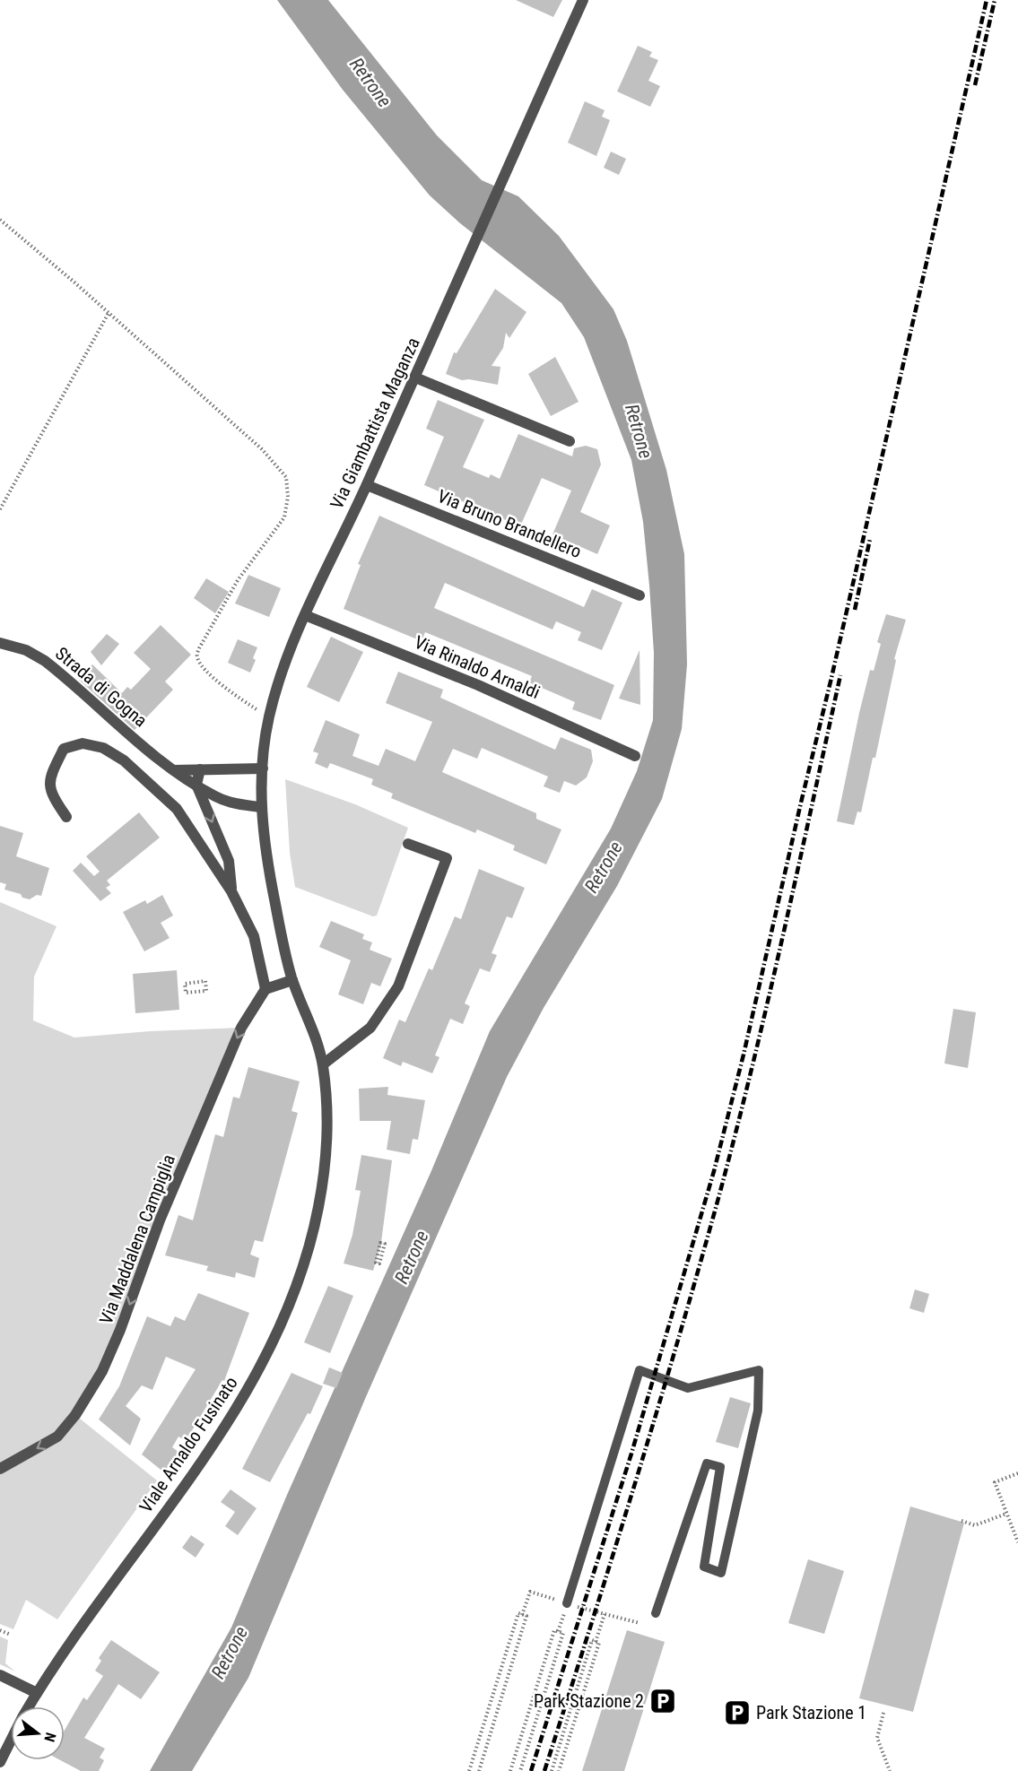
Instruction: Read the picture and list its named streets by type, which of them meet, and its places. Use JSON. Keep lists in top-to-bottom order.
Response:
{
  "streets": {
    "street": [
      "Via Giambattista Maganza",
      "Via Bruno Brandellero",
      "Via Rinaldo Arnaldi",
      "Strada di Gogna",
      "Via Maddalena Campiglia",
      "Viale Arnaldo Fusinato"
    ]
  },
  "crossings": [
    ["Via Giambattista Maganza", "Via Bruno Brandellero"],
    ["Via Giambattista Maganza", "Via Rinaldo Arnaldi"],
    ["Via Giambattista Maganza", "Strada di Gogna"],
    ["Via Giambattista Maganza", "Viale Arnaldo Fusinato"]
  ],
  "one_way": ["Via Maddalena Campiglia"],
  "water": ["Retrone"],
  "places": {
    "parking": ["Park Stazione 2", "Park Stazione 1"]
  },
  "north": "right"
}
